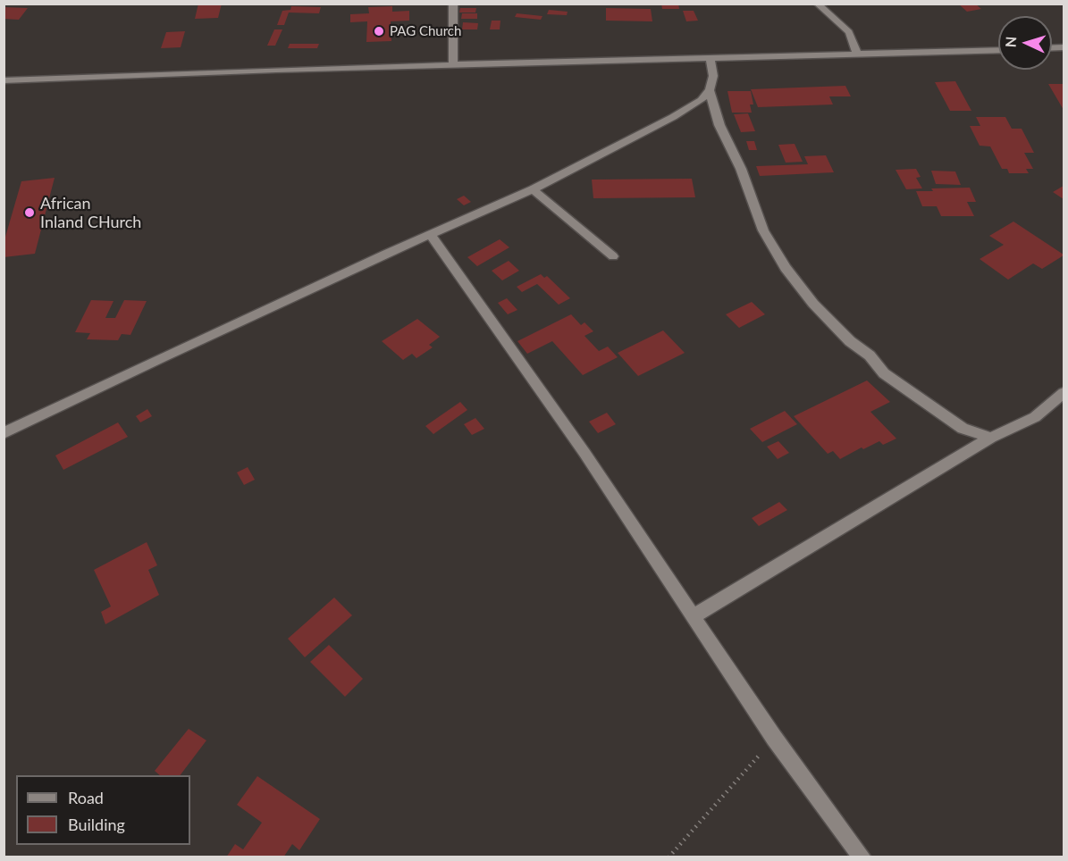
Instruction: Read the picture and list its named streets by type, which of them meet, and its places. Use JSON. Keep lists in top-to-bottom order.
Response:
{
  "places": ["PAG Church", "African Inland CHurch"],
  "legend": ["Road", "Building"],
  "north": "left"
}
